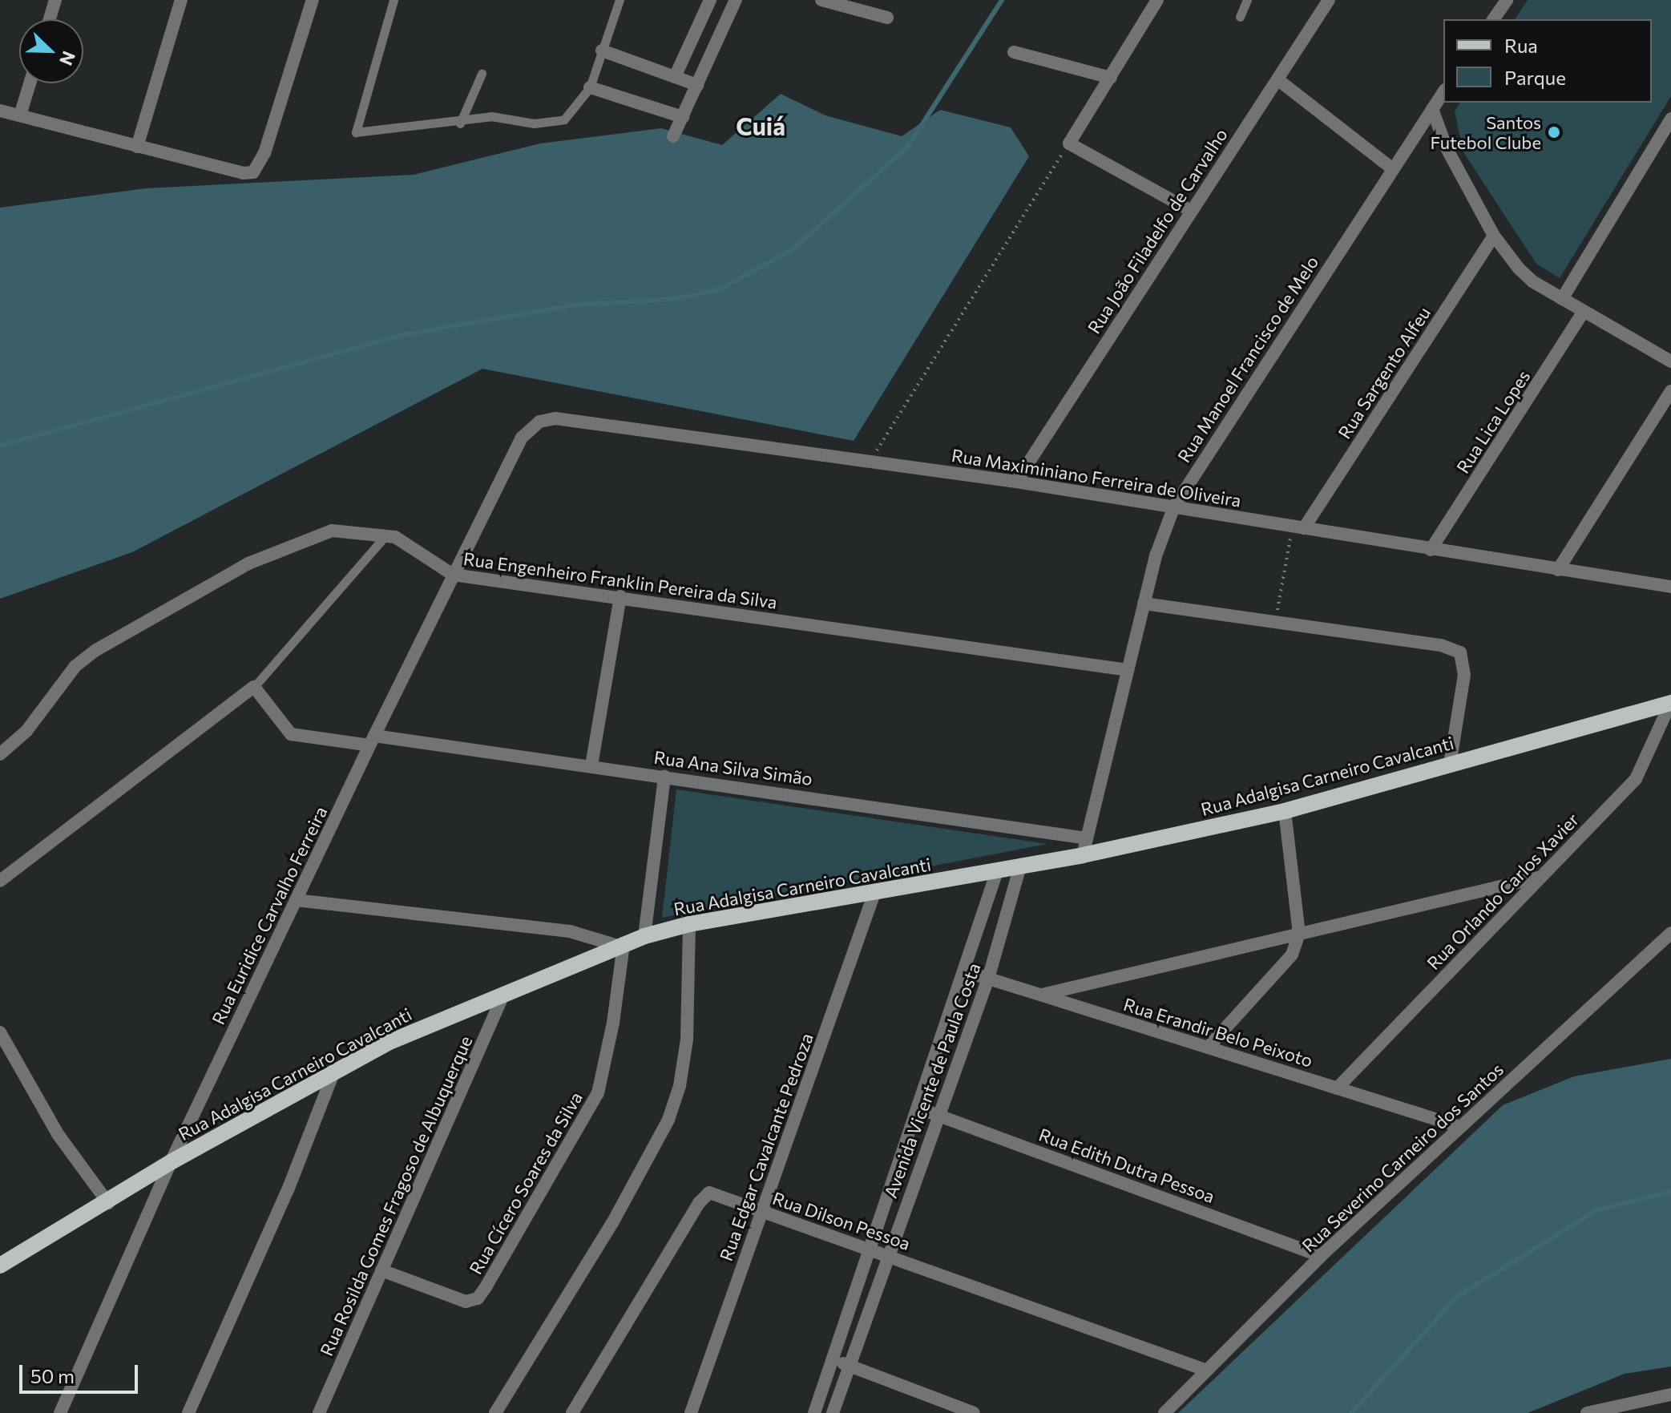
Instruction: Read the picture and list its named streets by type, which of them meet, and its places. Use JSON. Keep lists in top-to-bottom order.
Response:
{
  "streets": {
    "main road": ["Rua Adalgisa Carneiro Cavalcanti"],
    "street": [
      "Rua João Filadelfo de Carvalho",
      "Rua Manoel Francisco de Melo",
      "Rua Sargento Alfeu",
      "Rua Lica Lopes",
      "Rua Maximiniano Ferreira de Oliveira",
      "Rua Engenheiro Franklin Pereira da Silva",
      "Rua Ana Silva Simão",
      "Rua Orlando Carlos Xavier",
      "Rua Euridice Carvalho Ferreira",
      "Rua Erandir Belo Peixoto",
      "Avenida Vicente de Paula Costa",
      "Rua Edgar Cavalcante Pedroza",
      "Rua Severino Carneiro dos Santos",
      "Rua Edith Dutra Pessoa",
      "Rua Cícero Soares da Silva",
      "Rua Rosilda Gomes Fragoso de Albuquerque",
      "Rua Dilson Pessoa"
    ]
  },
  "crossings": [
    ["Rua João Filadelfo de Carvalho", "Rua Maximiniano Ferreira de Oliveira"],
    ["Rua Manoel Francisco de Melo", "Rua Maximiniano Ferreira de Oliveira"],
    ["Rua Manoel Francisco de Melo", "Rua Engenheiro Franklin Pereira da Silva"],
    ["Rua Manoel Francisco de Melo", "Rua Ana Silva Simão"],
    ["Rua Manoel Francisco de Melo", "Rua Adalgisa Carneiro Cavalcanti"],
    ["Rua Sargento Alfeu", "Rua Maximiniano Ferreira de Oliveira"],
    ["Rua Lica Lopes", "Rua Maximiniano Ferreira de Oliveira"],
    ["Rua Maximiniano Ferreira de Oliveira", "Rua Euridice Carvalho Ferreira"],
    ["Rua Engenheiro Franklin Pereira da Silva", "Rua Euridice Carvalho Ferreira"],
    ["Rua Ana Silva Simão", "Rua Euridice Carvalho Ferreira"],
    ["Rua Adalgisa Carneiro Cavalcanti", "Rua Orlando Carlos Xavier"],
    ["Rua Adalgisa Carneiro Cavalcanti", "Rua Euridice Carvalho Ferreira"],
    ["Rua Adalgisa Carneiro Cavalcanti", "Avenida Vicente de Paula Costa"],
    ["Rua Adalgisa Carneiro Cavalcanti", "Rua Edgar Cavalcante Pedroza"],
    ["Rua Adalgisa Carneiro Cavalcanti", "Rua Cícero Soares da Silva"],
    ["Rua Adalgisa Carneiro Cavalcanti", "Rua Rosilda Gomes Fragoso de Albuquerque"],
    ["Rua Orlando Carlos Xavier", "Rua Erandir Belo Peixoto"],
    ["Rua Erandir Belo Peixoto", "Avenida Vicente de Paula Costa"],
    ["Rua Erandir Belo Peixoto", "Rua Severino Carneiro dos Santos"],
    ["Avenida Vicente de Paula Costa", "Rua Edith Dutra Pessoa"],
    ["Avenida Vicente de Paula Costa", "Rua Dilson Pessoa"],
    ["Rua Edgar Cavalcante Pedroza", "Rua Dilson Pessoa"],
    ["Rua Severino Carneiro dos Santos", "Rua Edith Dutra Pessoa"],
    ["Rua Severino Carneiro dos Santos", "Rua Dilson Pessoa"],
    ["Rua Cícero Soares da Silva", "Rua Rosilda Gomes Fragoso de Albuquerque"]
  ],
  "districts": ["Cuiá"],
  "places": ["Santos Futebol Clube"],
  "legend": ["Rua", "Parque"],
  "scale_bar": "50 m",
  "north": "bottom right"
}
